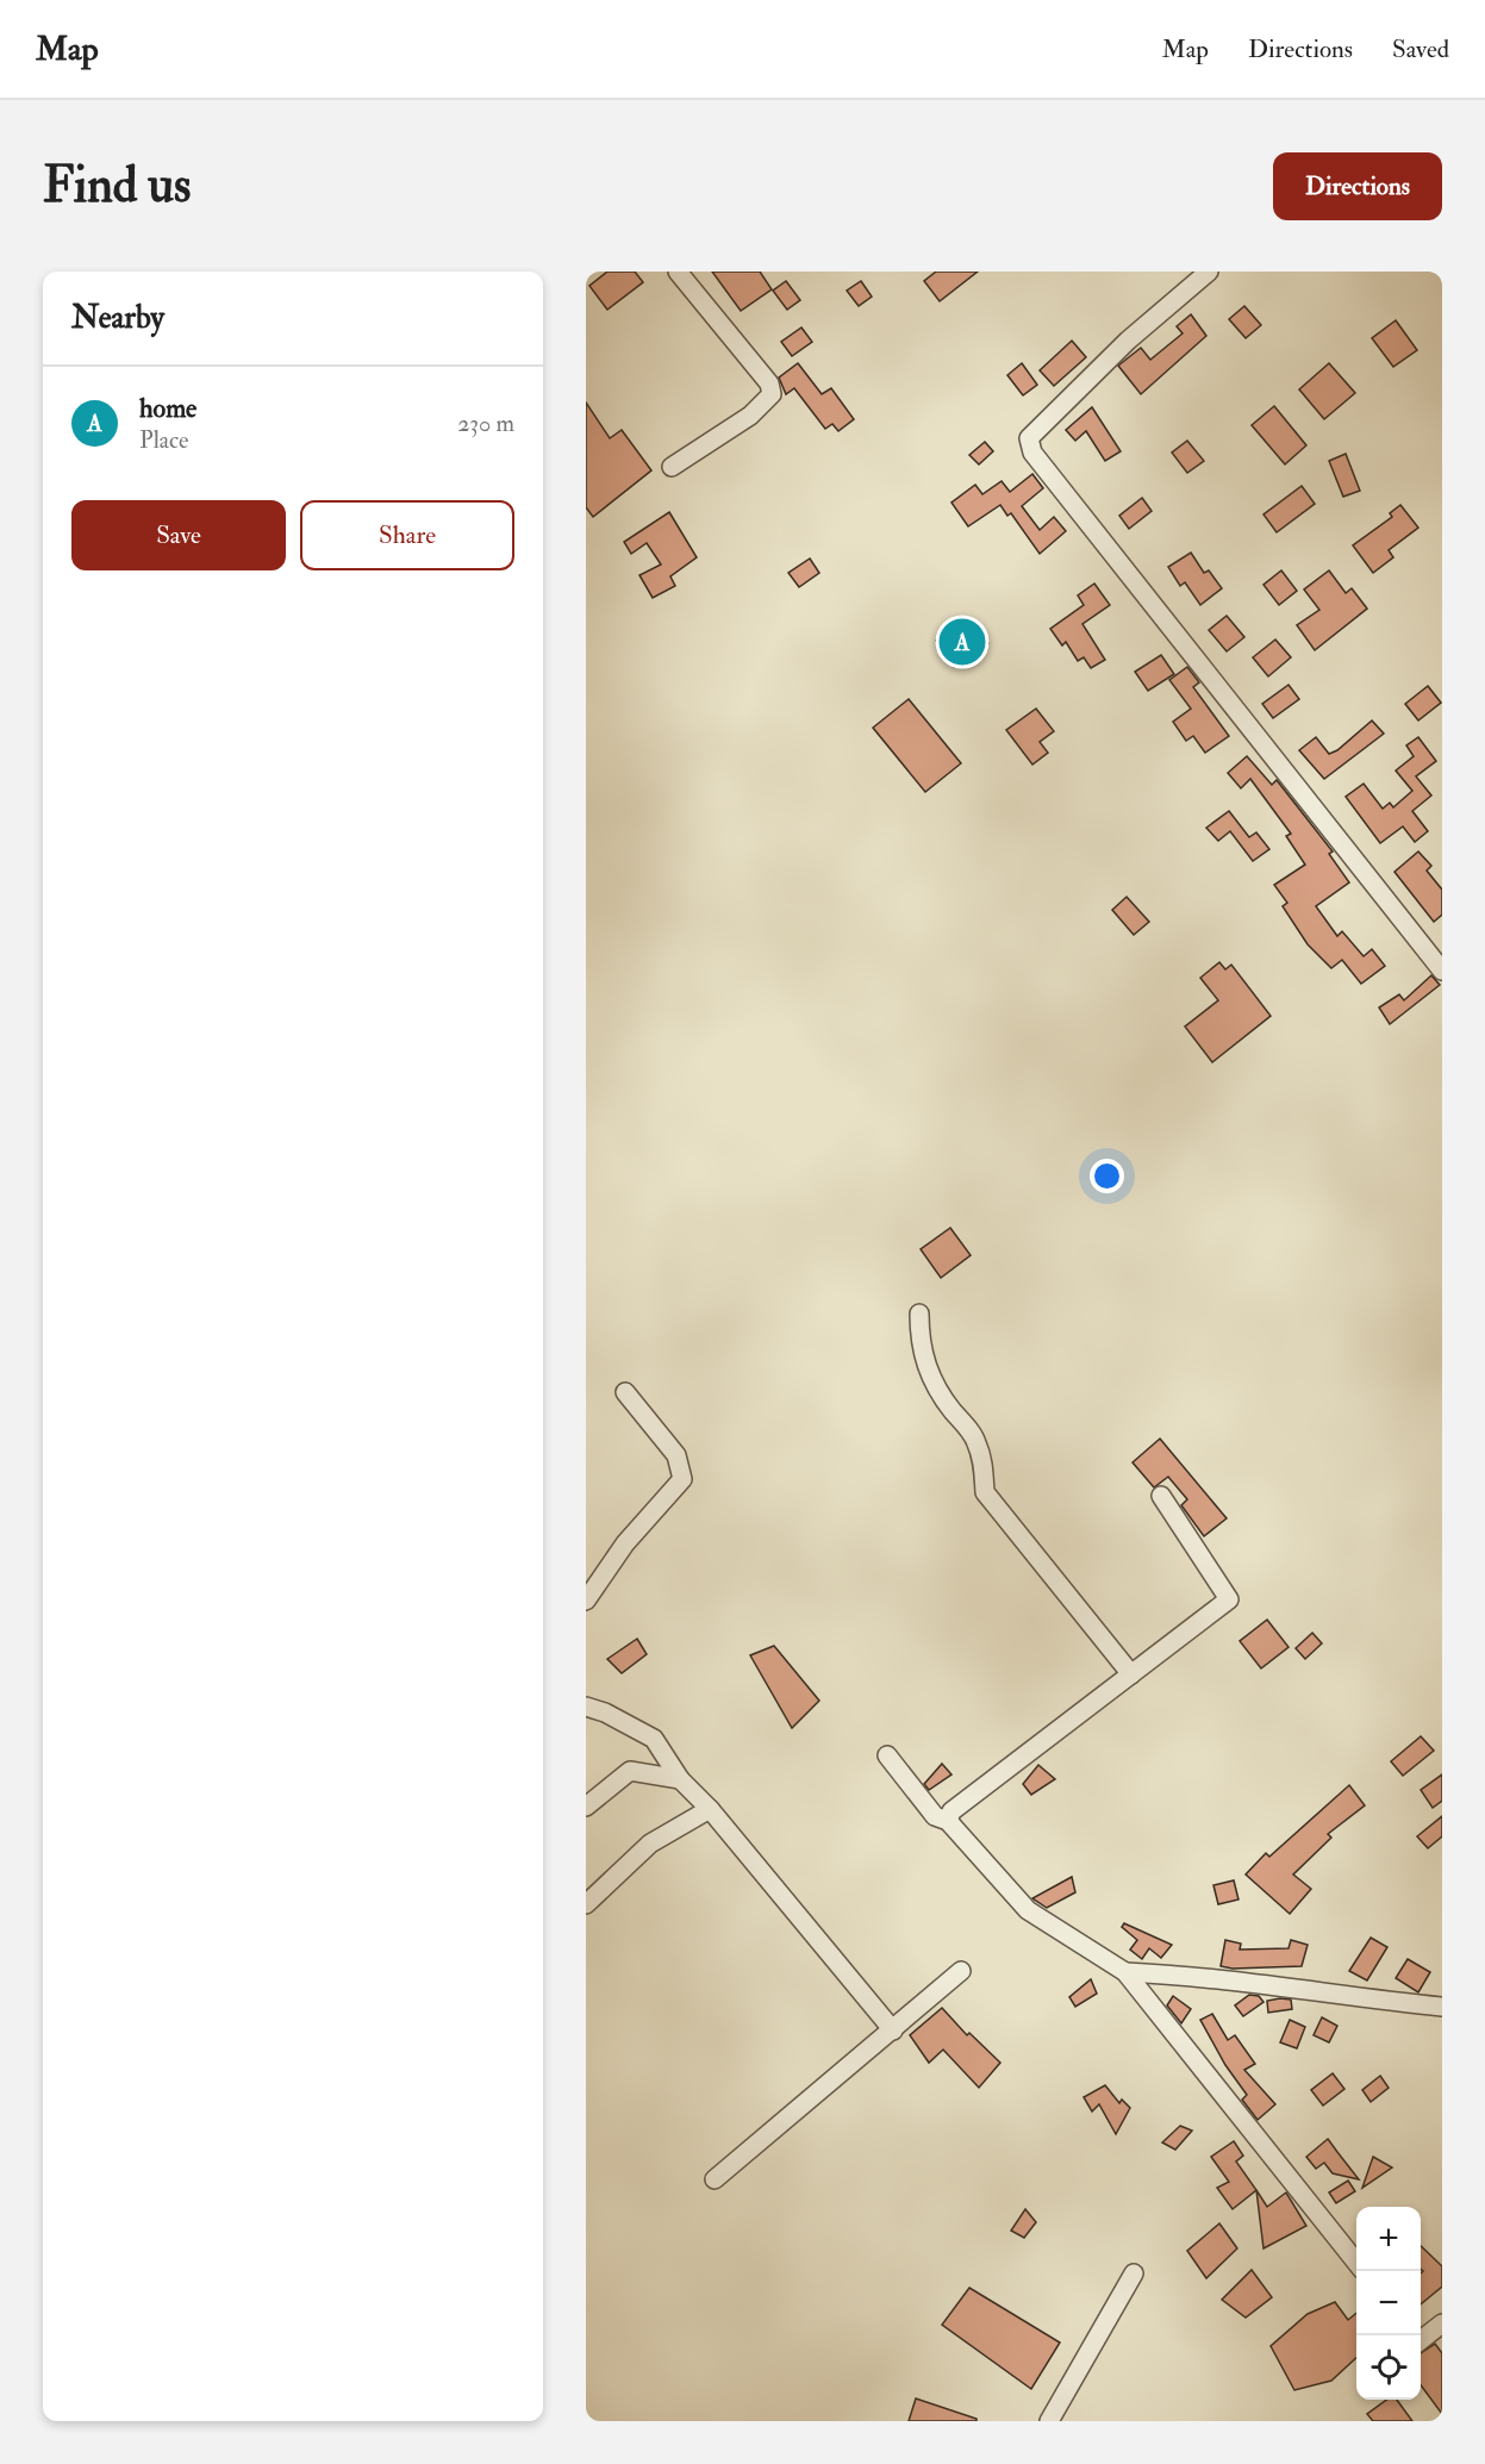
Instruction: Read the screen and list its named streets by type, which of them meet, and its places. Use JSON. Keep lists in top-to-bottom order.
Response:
{
  "page": {
    "header": "Map",
    "nav": ["Map", "Directions", "Saved"],
    "buttons": [
      "Directions",
      ["Save", "Share"]
    ],
    "title": "Find us",
    "heading": "Nearby",
    "list": [
      {
        "mark": "A",
        "name": "home",
        "note": "Place",
        "value": "230 m"
      }
    ],
    "pins": "A",
    "map_buttons": ["+", "−"]
  }
}
